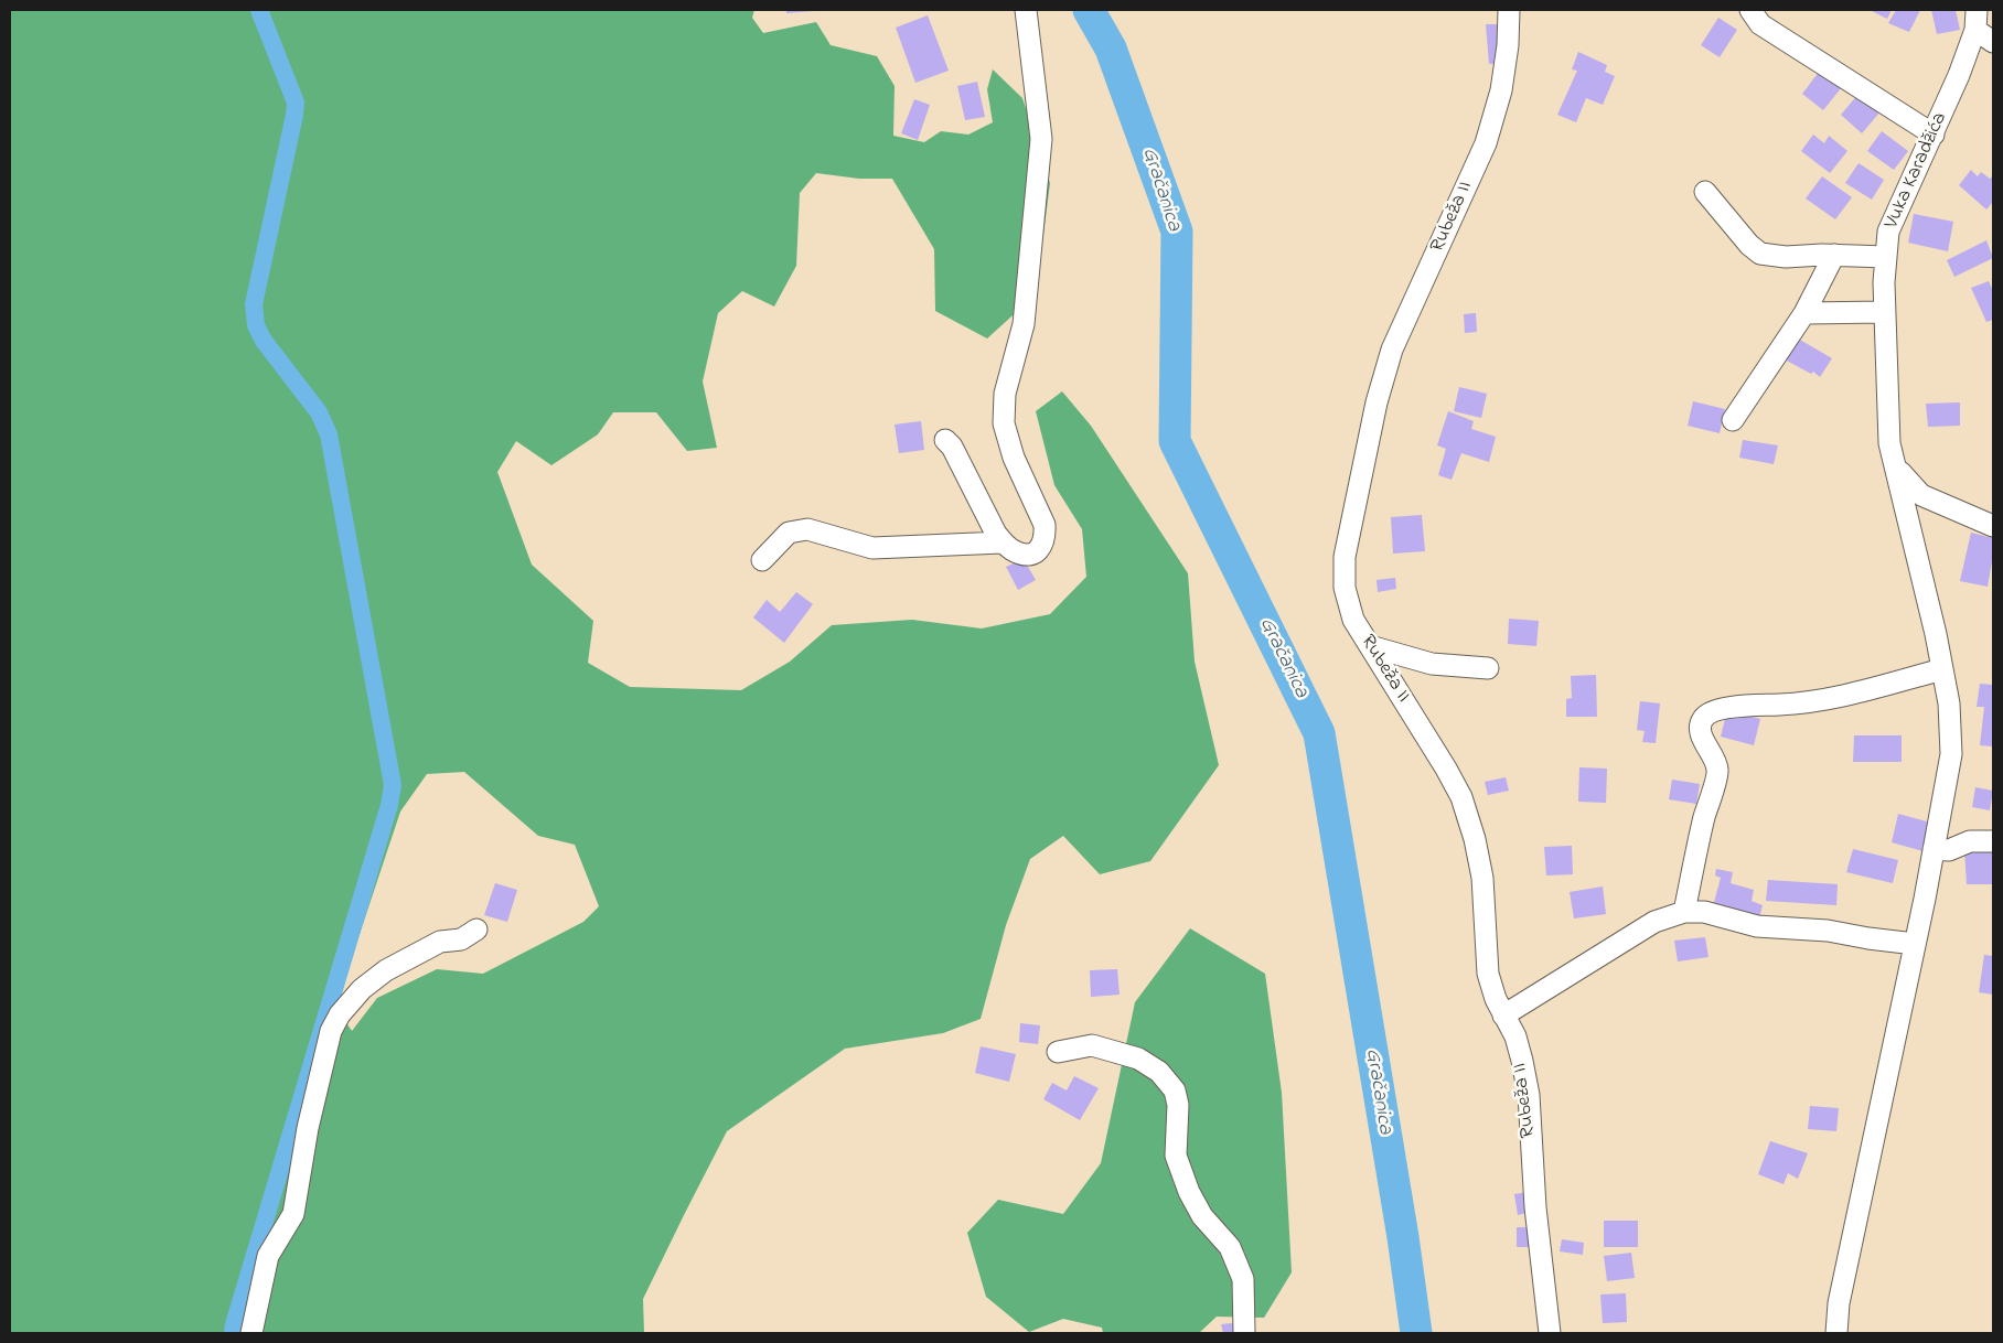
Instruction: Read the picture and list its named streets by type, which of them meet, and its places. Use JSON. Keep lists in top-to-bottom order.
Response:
{
  "streets": {
    "street": ["Vuka Karadžića", "Rubeža II"]
  },
  "water": ["Gračanica"]
}
